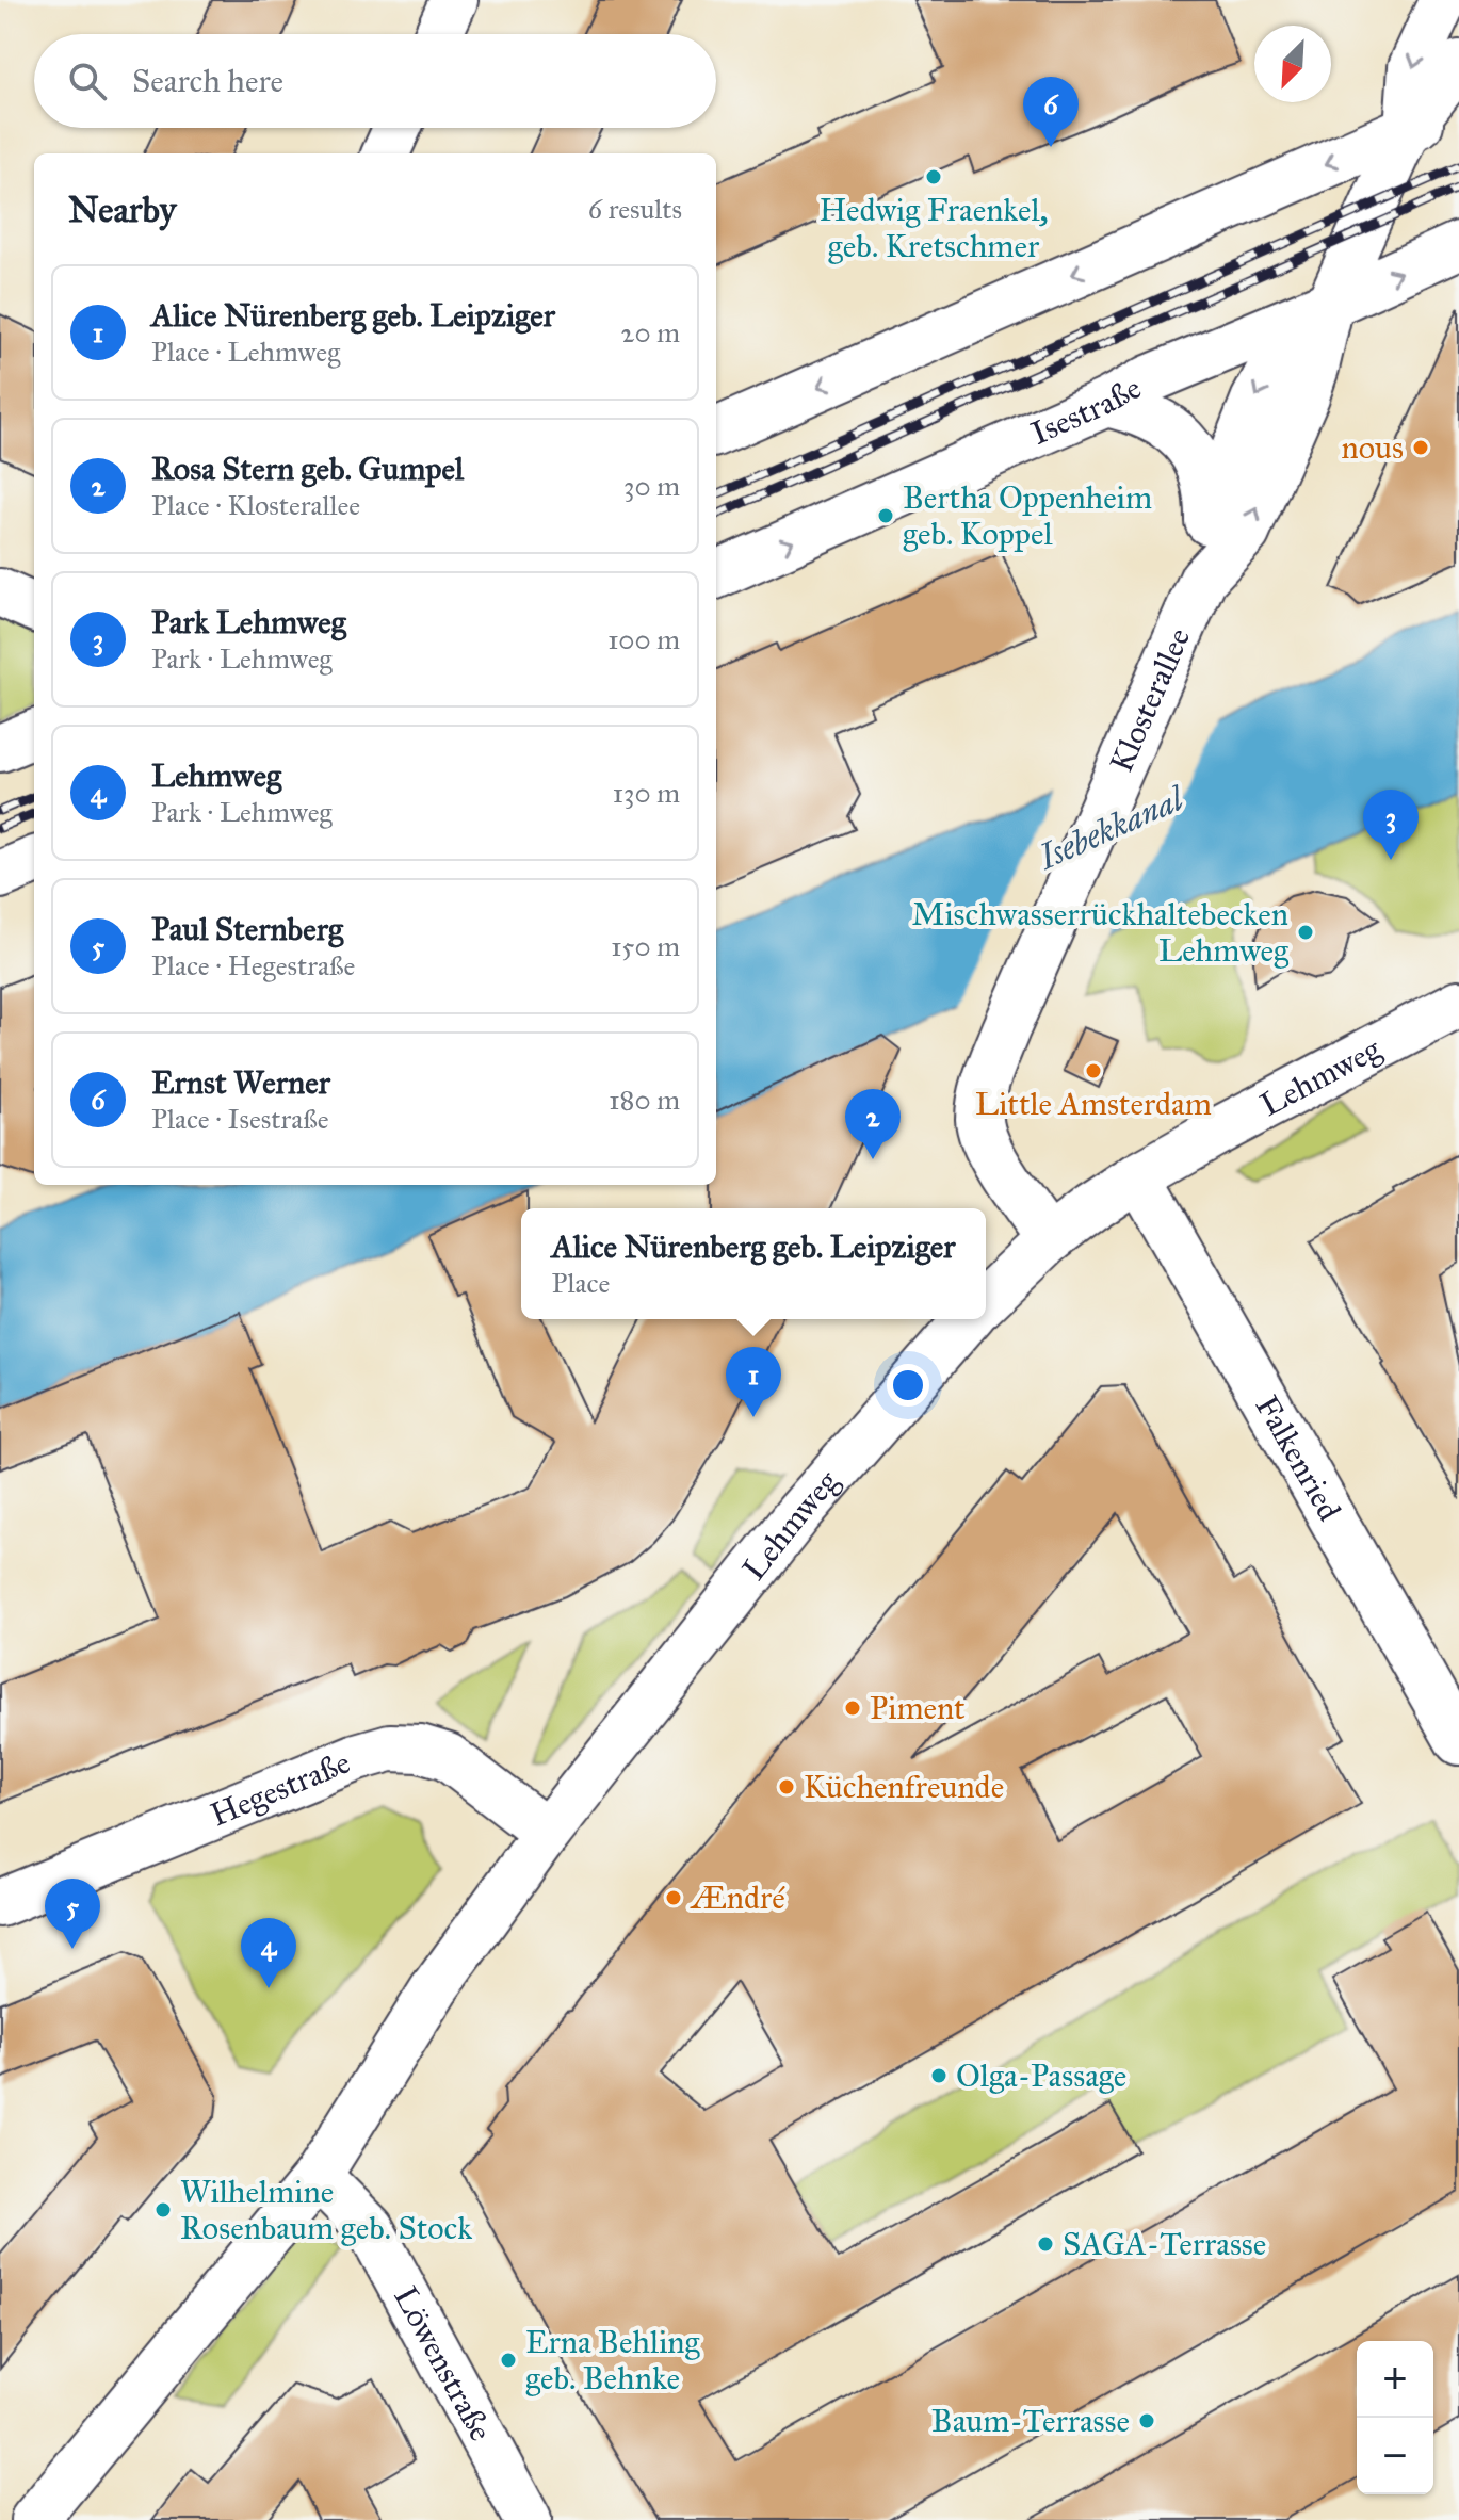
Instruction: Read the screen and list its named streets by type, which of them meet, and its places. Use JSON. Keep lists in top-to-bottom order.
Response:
{
  "streets": {
    "street": [
      "Isestraße",
      "Klosterallee",
      "Lehmweg",
      "Falkenried",
      "Hegestraße",
      "Löwenstraße"
    ]
  },
  "crossings": [
    ["Isestraße", "Klosterallee"],
    ["Klosterallee", "Lehmweg"],
    ["Lehmweg", "Falkenried"],
    ["Lehmweg", "Hegestraße"],
    ["Lehmweg", "Löwenstraße"]
  ],
  "water": ["Isebekkanal"],
  "places": [
    "Hedwig Fraenkel, geb. Kretschmer",
    "nous",
    "Bertha Oppenheim geb. Koppel",
    "Mischwasserrückhaltebecken Lehmweg",
    "Little Amsterdam",
    "Piment",
    "Küchenfreunde",
    "Ændré",
    "Olga-Passage",
    "Wilhelmine Rosenbaum geb. Stock",
    "SAGA-Terrasse",
    "Erna Behling geb. Behnke",
    "Baum-Terrasse"
  ],
  "north": "bottom left",
  "page": {
    "search": "Search here",
    "pins": [
      "6",
      "3",
      "2",
      "1",
      "5",
      "4"
    ],
    "heading": ["Nearby", "6 results"],
    "list": [
      {
        "mark": "1",
        "name": "Alice Nürenberg geb. Leipziger",
        "note": "Place · Lehmweg",
        "value": "20 m"
      },
      {
        "mark": "2",
        "name": "Rosa Stern geb. Gumpel",
        "note": "Place · Klosterallee",
        "value": "30 m"
      },
      {
        "mark": "3",
        "name": "Park Lehmweg",
        "note": "Park · Lehmweg",
        "value": "100 m"
      },
      {
        "mark": "4",
        "name": "Lehmweg",
        "note": "Park · Lehmweg",
        "value": "130 m"
      },
      {
        "mark": "5",
        "name": "Paul Sternberg",
        "note": "Place · Hegestraße",
        "value": "150 m"
      },
      {
        "mark": "6",
        "name": "Ernst Werner",
        "note": "Place · Isestraße",
        "value": "180 m"
      }
    ],
    "popup": ["Alice Nürenberg geb. Leipziger", "Place"],
    "map_buttons": ["+", "−"]
  }
}
